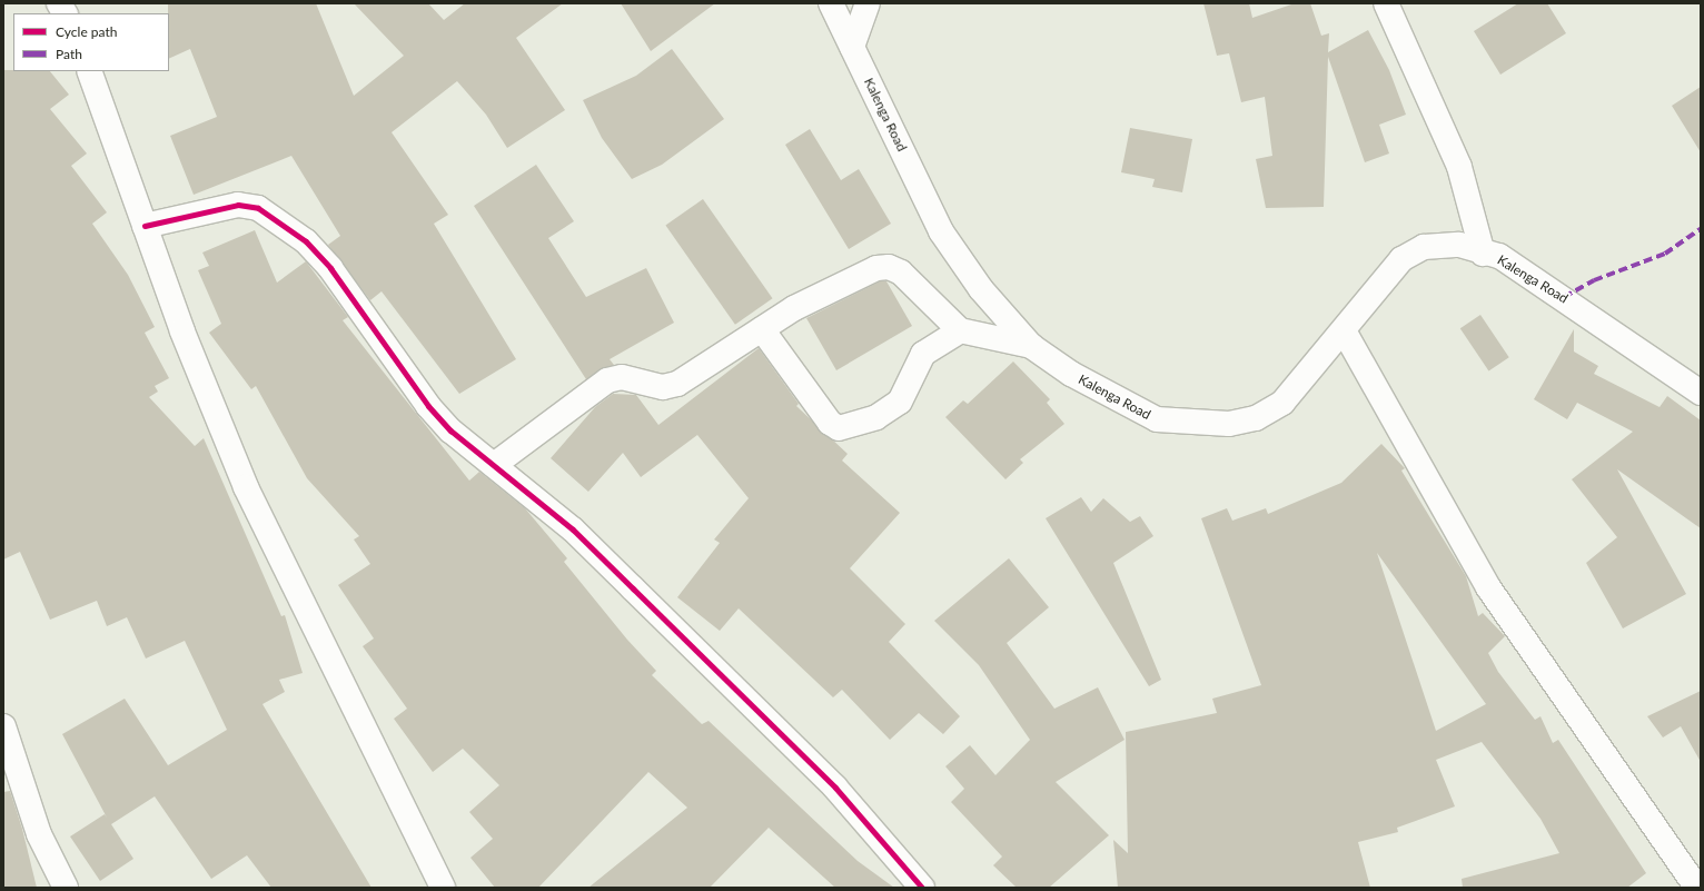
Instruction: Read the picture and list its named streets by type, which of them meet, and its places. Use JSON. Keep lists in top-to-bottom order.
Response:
{
  "streets": {
    "street": ["Kalenga Road"]
  },
  "legend": ["Cycle path", "Path"]
}
